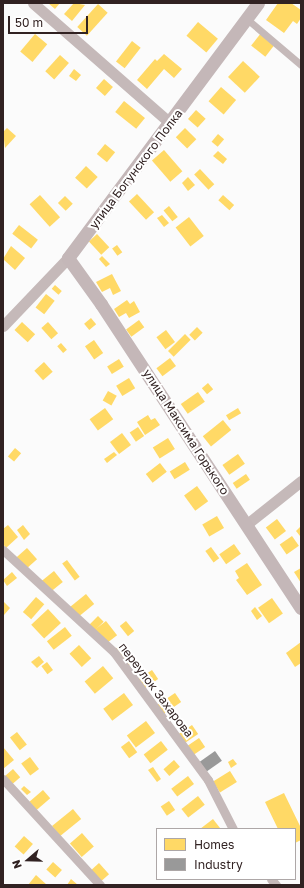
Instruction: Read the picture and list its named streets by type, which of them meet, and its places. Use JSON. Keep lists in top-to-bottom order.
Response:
{
  "streets": {
    "main road": ["улица Богунского Полка", "улица Максима Горького"],
    "street": ["переулок Захарова"]
  },
  "crossings": [
    ["улица Богунского Полка", "улица Максима Горького"]
  ],
  "legend": ["Homes", "Industry"],
  "scale_bar": "50 m",
  "north": "left"
}
